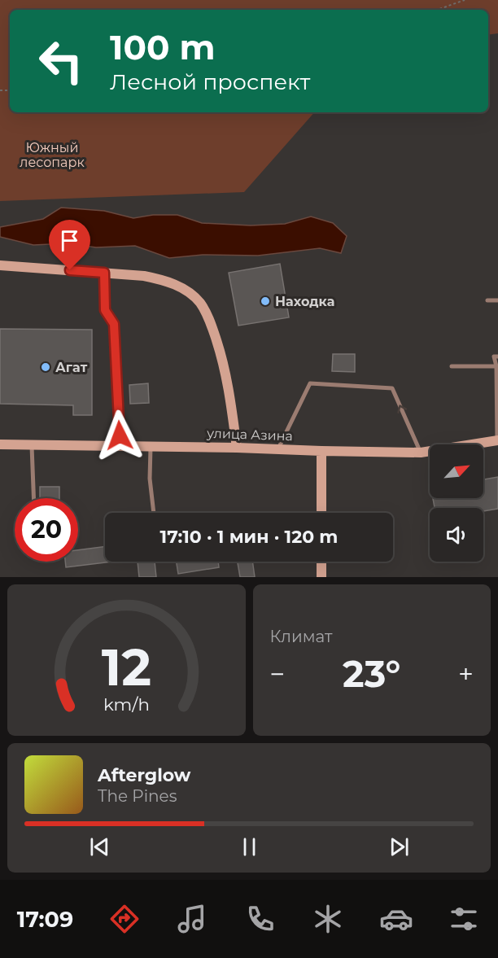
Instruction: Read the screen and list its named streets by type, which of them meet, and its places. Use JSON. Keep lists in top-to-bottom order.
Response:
{
  "streets": {
    "main road": ["улица Азина"]
  },
  "parks": ["Южный лесопарк"],
  "places": ["Находка", "Агат"],
  "north": "top right",
  "page": {
    "turn": ["100 m", "Лесной проспект"],
    "limit": "20",
    "trip": "17:10 · 1 мин · 120 m",
    "tile": "Климат",
    "heat": ["−", "23°", "+"],
    "song": ["Afterglow", "The Pines"],
    "tabs": "17:09",
    "gauge": ["12", "km/h"]
  }
}
